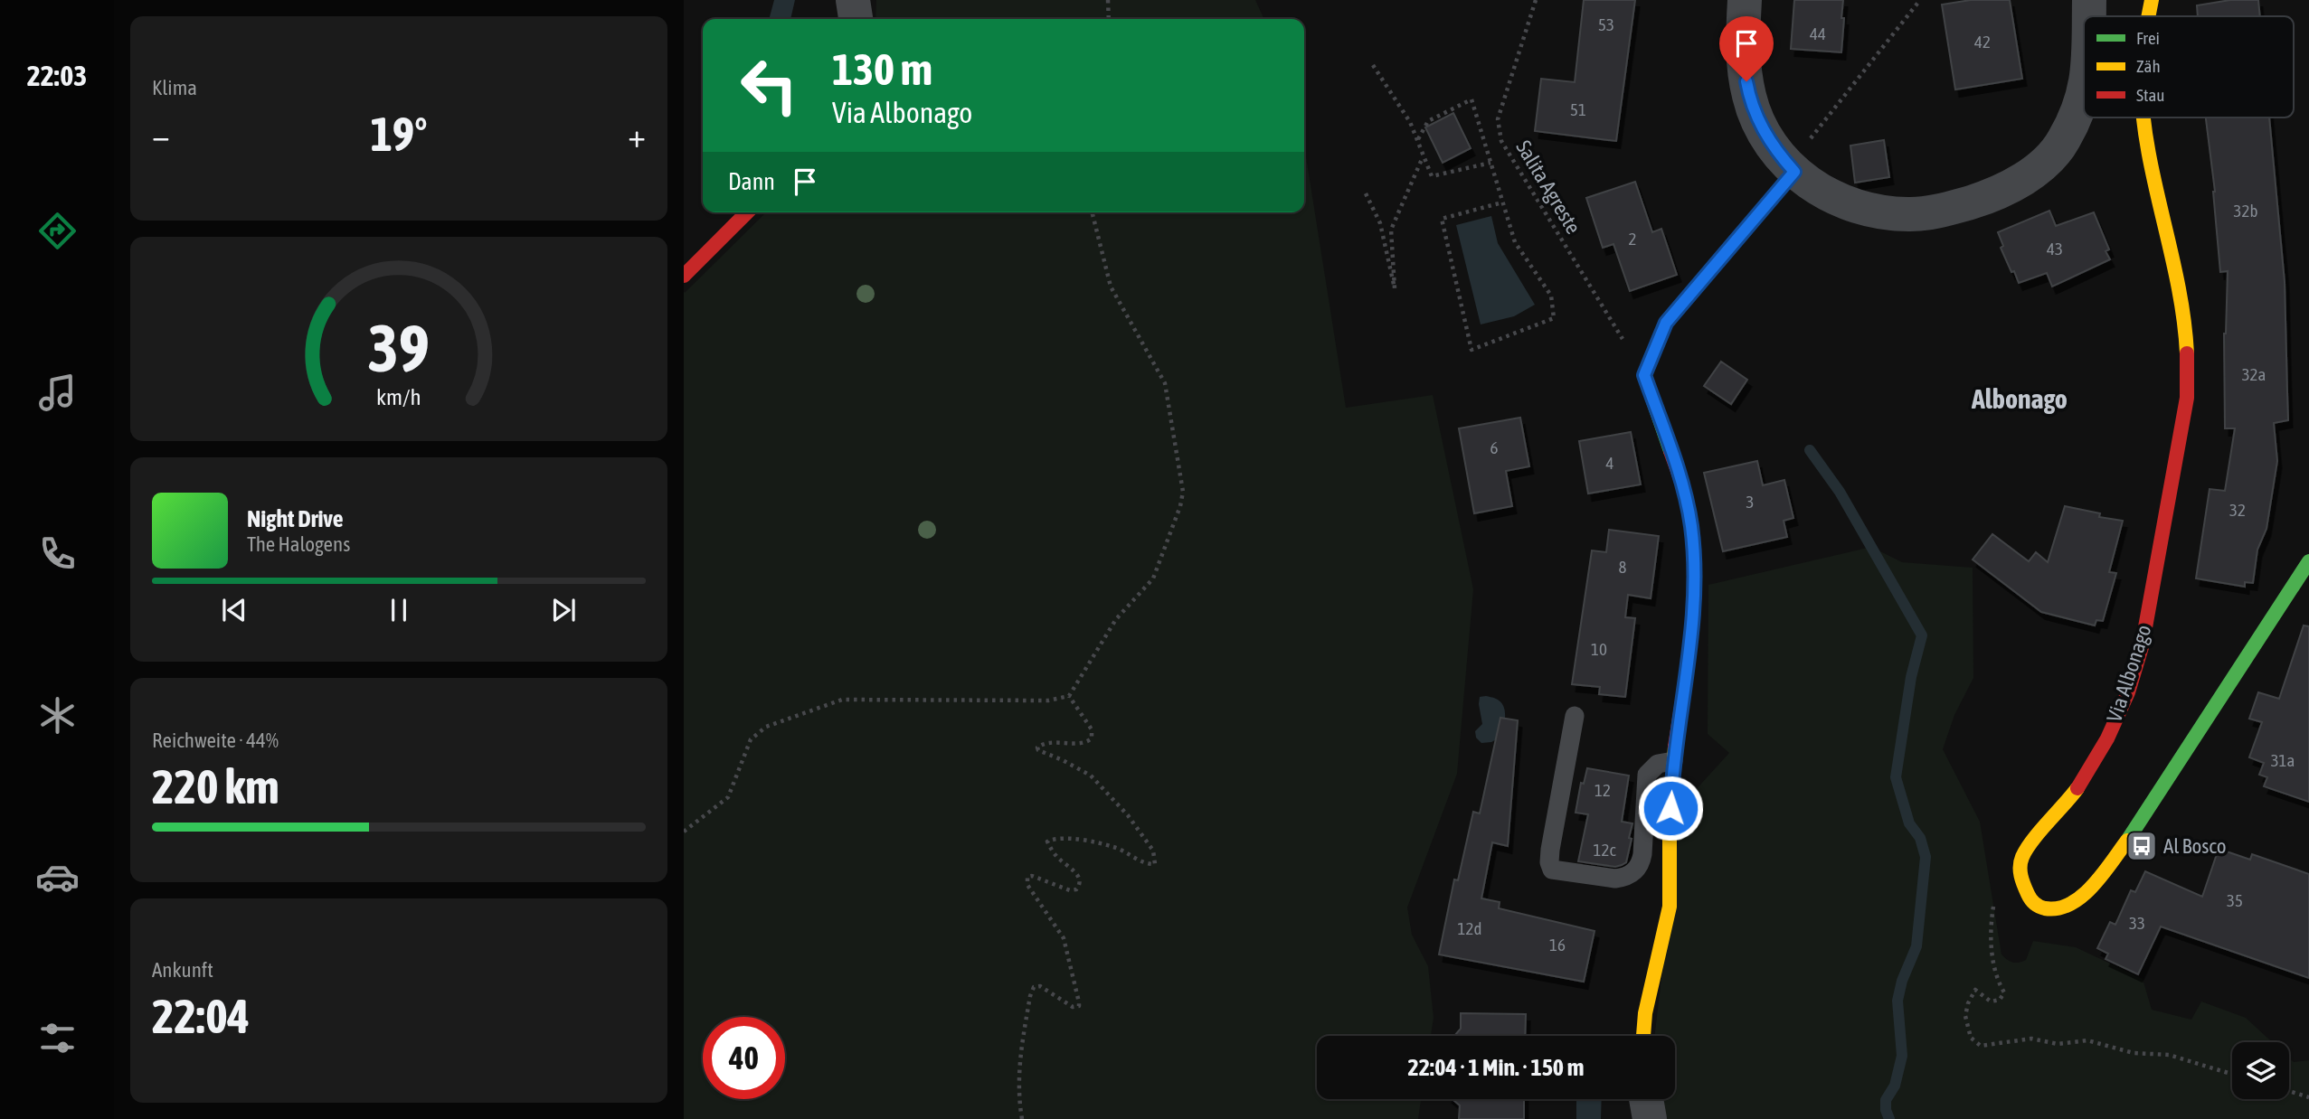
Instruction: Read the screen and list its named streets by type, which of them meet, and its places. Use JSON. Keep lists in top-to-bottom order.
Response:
{
  "streets": {
    "street": ["Via Albonago"],
    "path": ["Salita Agreste"]
  },
  "districts": ["Albonago"],
  "places": {
    "bus stop": ["Al Bosco"]
  },
  "house_numbers": [
    "53",
    "44",
    "42",
    "51",
    "32b",
    "2",
    "43",
    "32a",
    "6",
    "4",
    "3",
    "32",
    "8",
    "10",
    "31a",
    "12",
    "12c",
    "35",
    "33",
    "12d",
    "16"
  ],
  "legend": ["Frei", "Zäh", "Stau"],
  "page": {
    "tabs": "22:03",
    "tile": [
      "Klima",
      ["Reichweite · 44%", "220 km"],
      ["Ankunft", "22:04"]
    ],
    "turn": ["130 m", "Via Albonago"],
    "heat": ["−", "19°", "+"],
    "then": "Dann",
    "song": ["Night Drive", "The Halogens"],
    "limit": "40",
    "trip": "22:04 · 1 Min. · 150 m",
    "gauge": ["39", "km/h"]
  }
}
